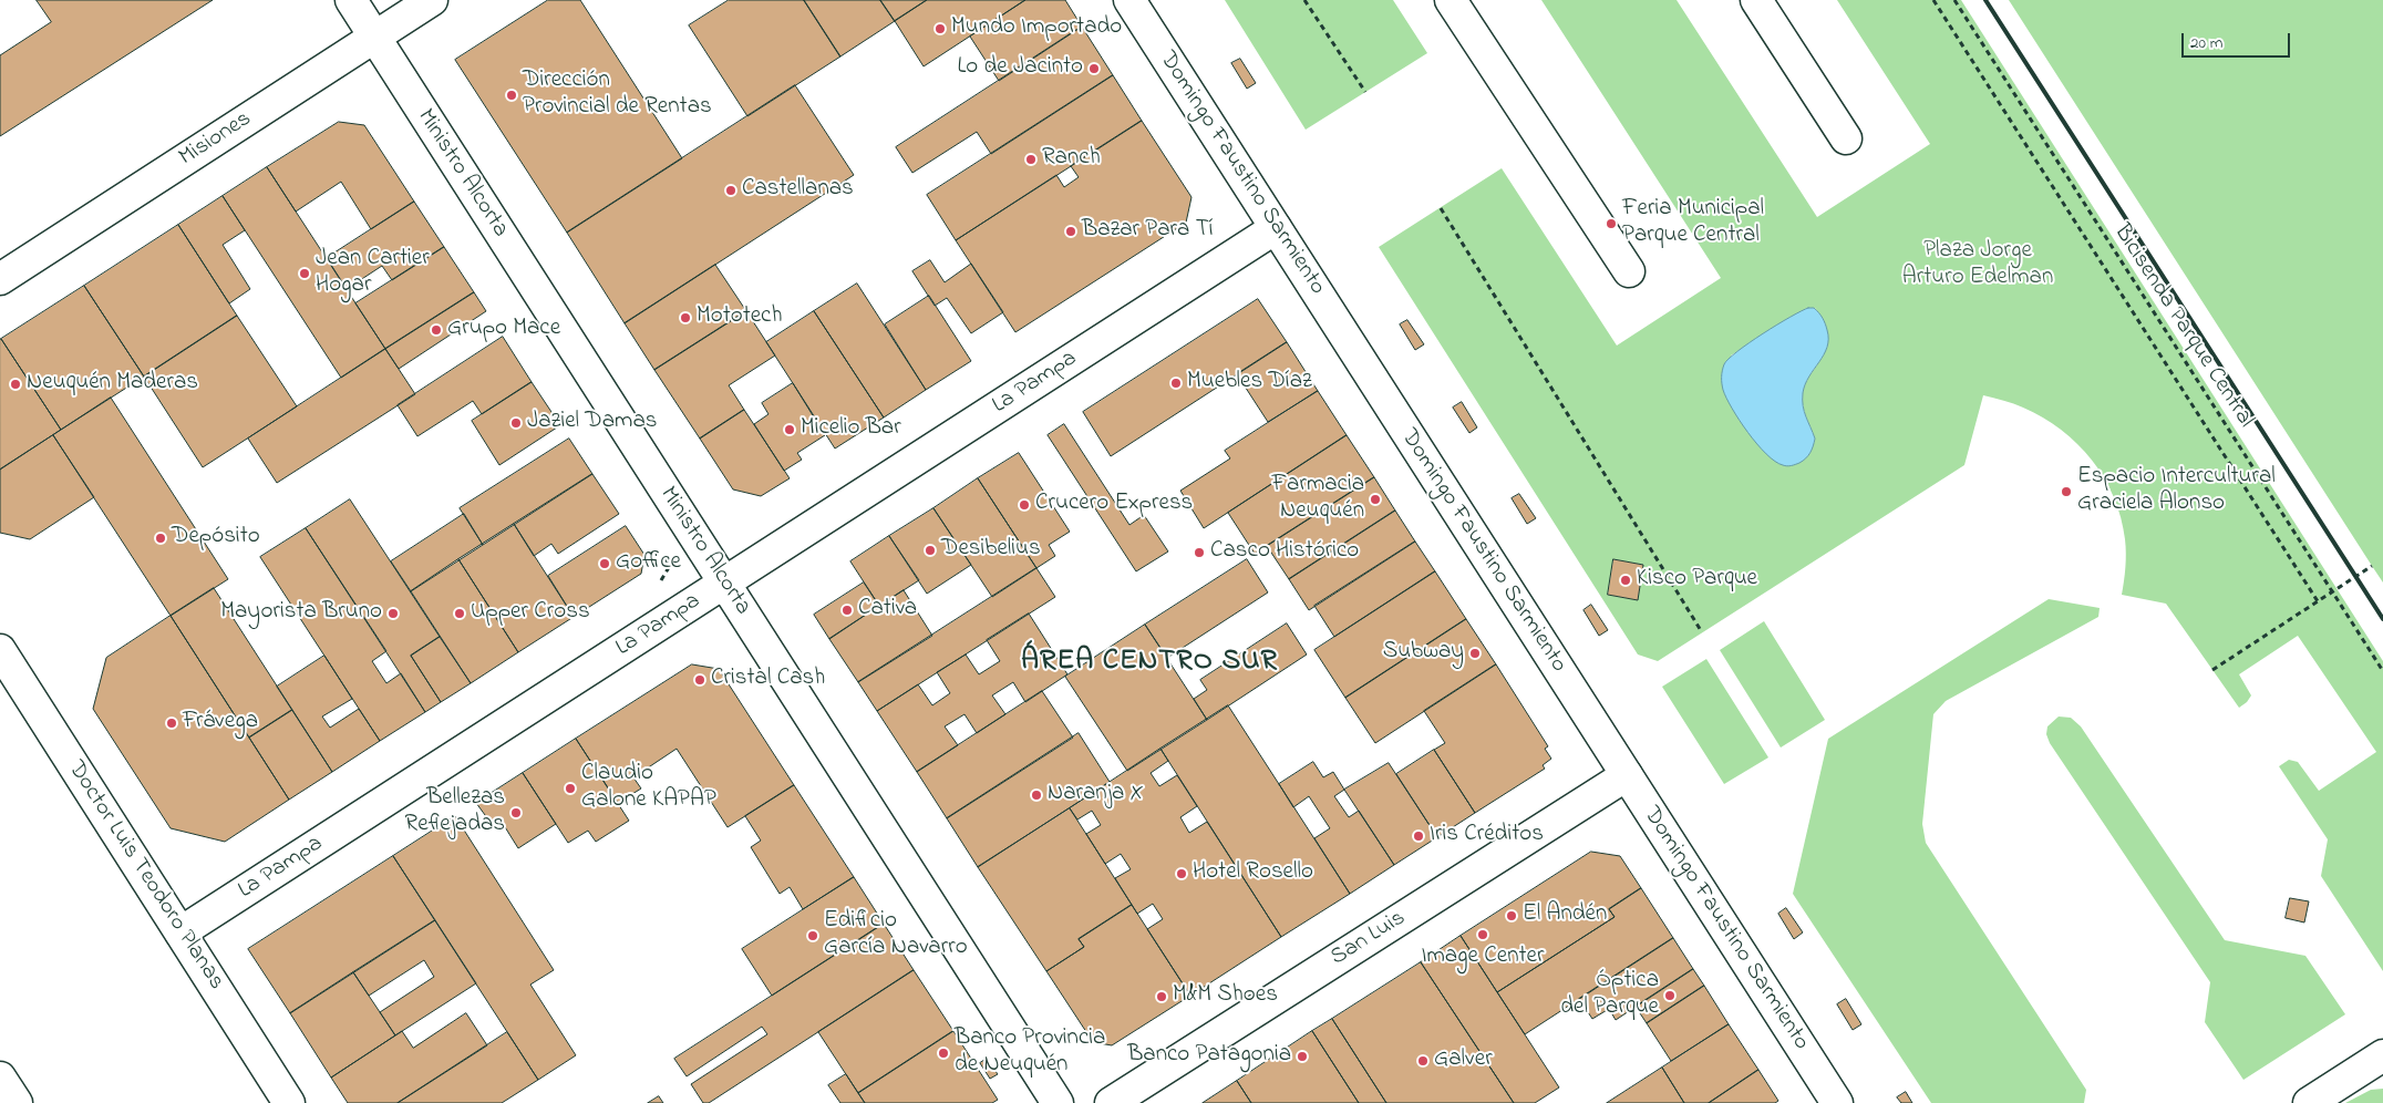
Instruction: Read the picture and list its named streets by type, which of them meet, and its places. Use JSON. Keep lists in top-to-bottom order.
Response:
{
  "streets": {
    "main road": [
      "Misiones",
      "Ministro Alcorta",
      "Domingo Faustino Sarmiento",
      "La Pampa",
      "Doctor Luis Teodoro Planas",
      "San Luis"
    ],
    "path": ["Bicisenda Parque Central"]
  },
  "crossings": [
    ["Misiones", "Ministro Alcorta"],
    ["Ministro Alcorta", "La Pampa"],
    ["Domingo Faustino Sarmiento", "La Pampa"],
    ["Domingo Faustino Sarmiento", "San Luis"],
    ["La Pampa", "Doctor Luis Teodoro Planas"]
  ],
  "districts": ["ÁREA CENTRO SUR"],
  "parks": ["Plaza Jorge Arturo Edelman"],
  "places": [
    "Mundo Importado",
    "Lo de Jacinto",
    "Dirección Provincial de Rentas",
    "Ranch",
    "Castellanas",
    "Feria Municipal Parque Central",
    "Bazar Para Tí",
    "Jean Cartier Hogar",
    "Mototech",
    "Grupo Mace",
    "Muebles Díaz",
    "Neuquén Maderas",
    "Jaziel Damas",
    "Micelio Bar",
    "Espacio Intercultural Graciela Alonso",
    "Farmacia Neuquén",
    "Crucero Express",
    "Depósito",
    "Desibelius",
    "Casco Histórico",
    "Goffice",
    "Kisco Parque",
    "Cativa",
    "Mayorista Bruno",
    "Upper Cross",
    "Subway",
    "Cristal Cash",
    "Frávega",
    "Claudio Galone KAPAP",
    "Naranja X",
    "Bellezas Reflejadas",
    "Iris Créditos",
    "Hotel Rosello",
    "El Andén",
    "Image Center",
    "Edificio García Navarro",
    "Óptica del Parque",
    "M&M Shoes",
    "Banco Provincia de Neuquén",
    "Banco Patagonia",
    "Galver"
  ],
  "scale_bar": "20 m"
}
